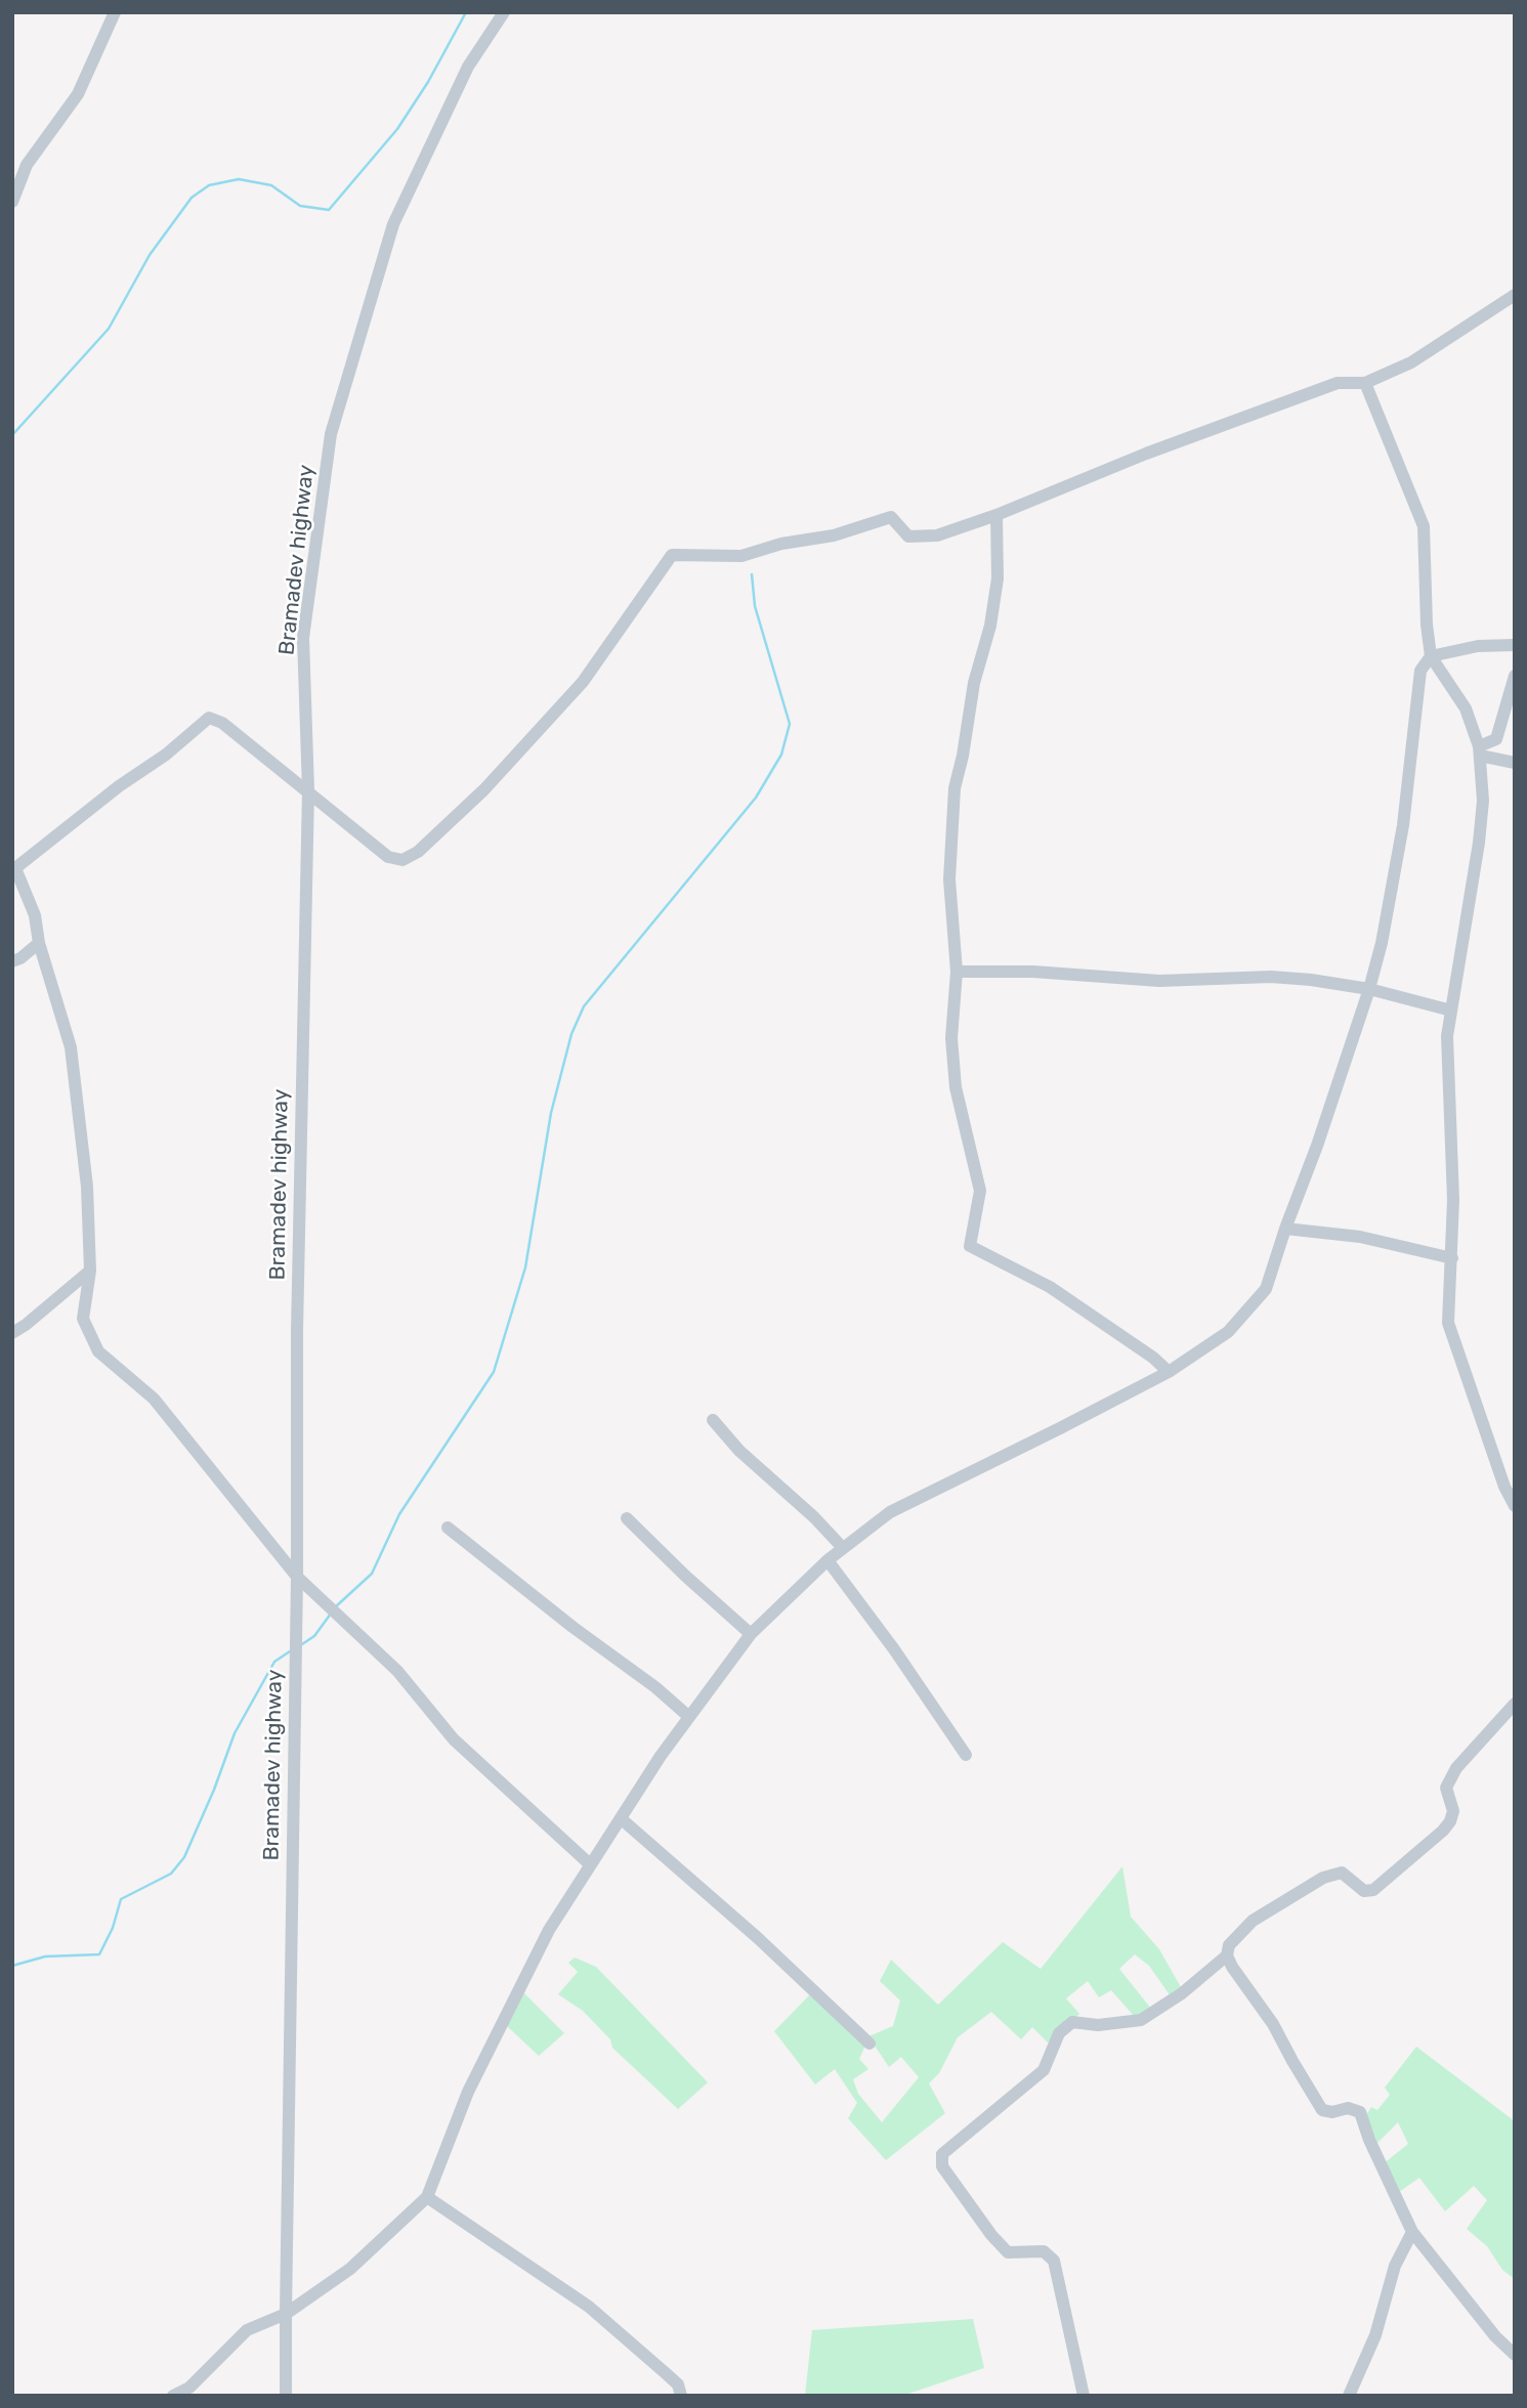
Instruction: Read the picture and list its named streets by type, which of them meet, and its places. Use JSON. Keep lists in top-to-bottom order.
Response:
{
  "streets": {
    "street": ["Bramadev highway"]
  }
}
